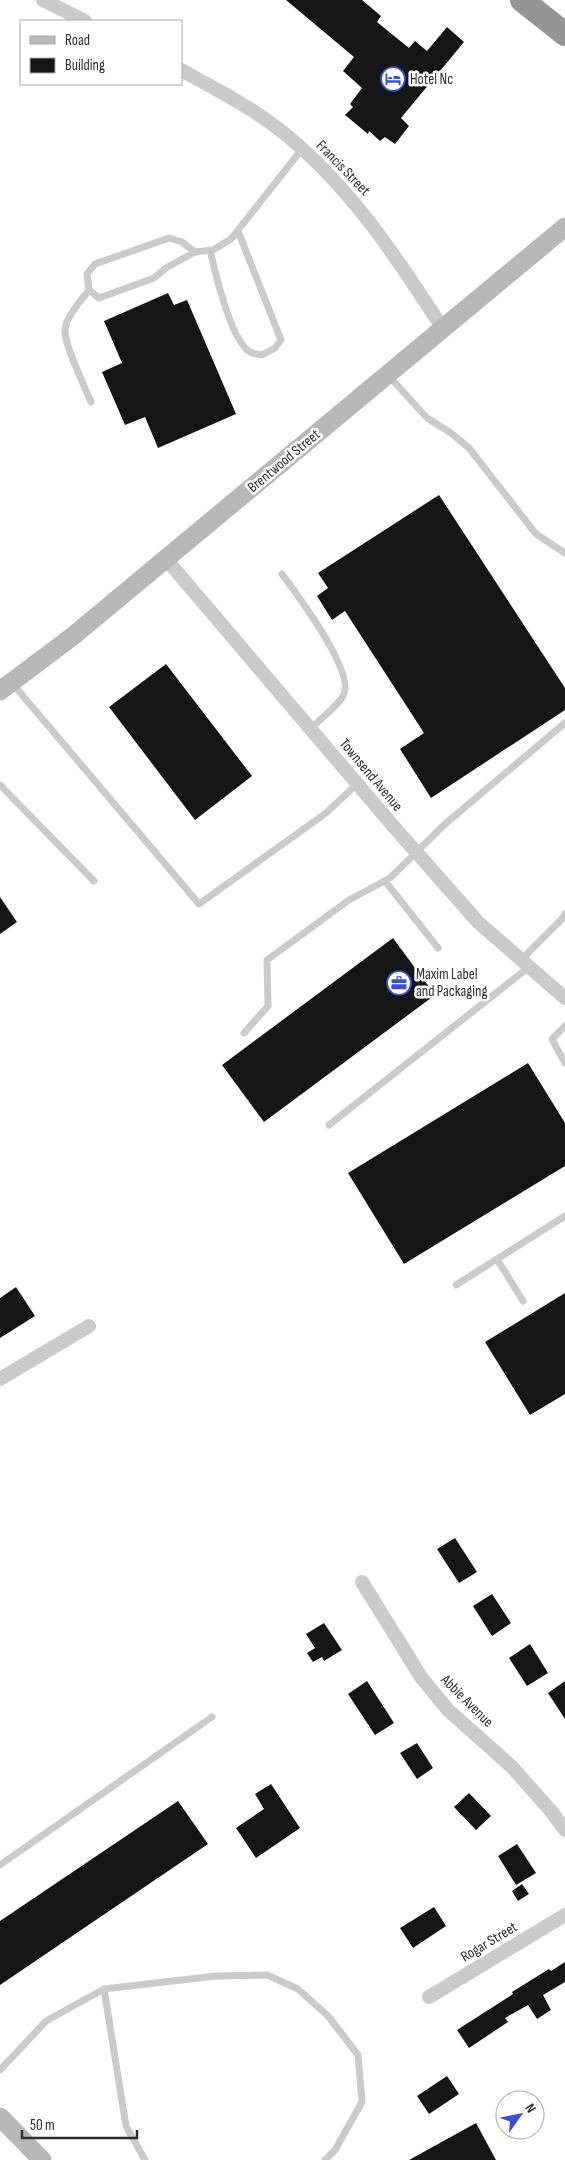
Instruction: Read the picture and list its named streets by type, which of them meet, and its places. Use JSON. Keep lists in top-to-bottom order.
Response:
{
  "streets": {
    "main road": ["Brentwood Street"],
    "street": [
      "Francis Street",
      "Townsend Avenue",
      "Abbie Avenue",
      "Rogar Street"
    ]
  },
  "crossings": [
    ["Francis Street", "Brentwood Street"],
    ["Brentwood Street", "Townsend Avenue"]
  ],
  "places": {
    "hotel": ["Hotel Nc"],
    "office": ["Maxim Label and Packaging"]
  },
  "legend": ["Road", "Building"],
  "scale_bar": "50 m",
  "north": "top right"
}
